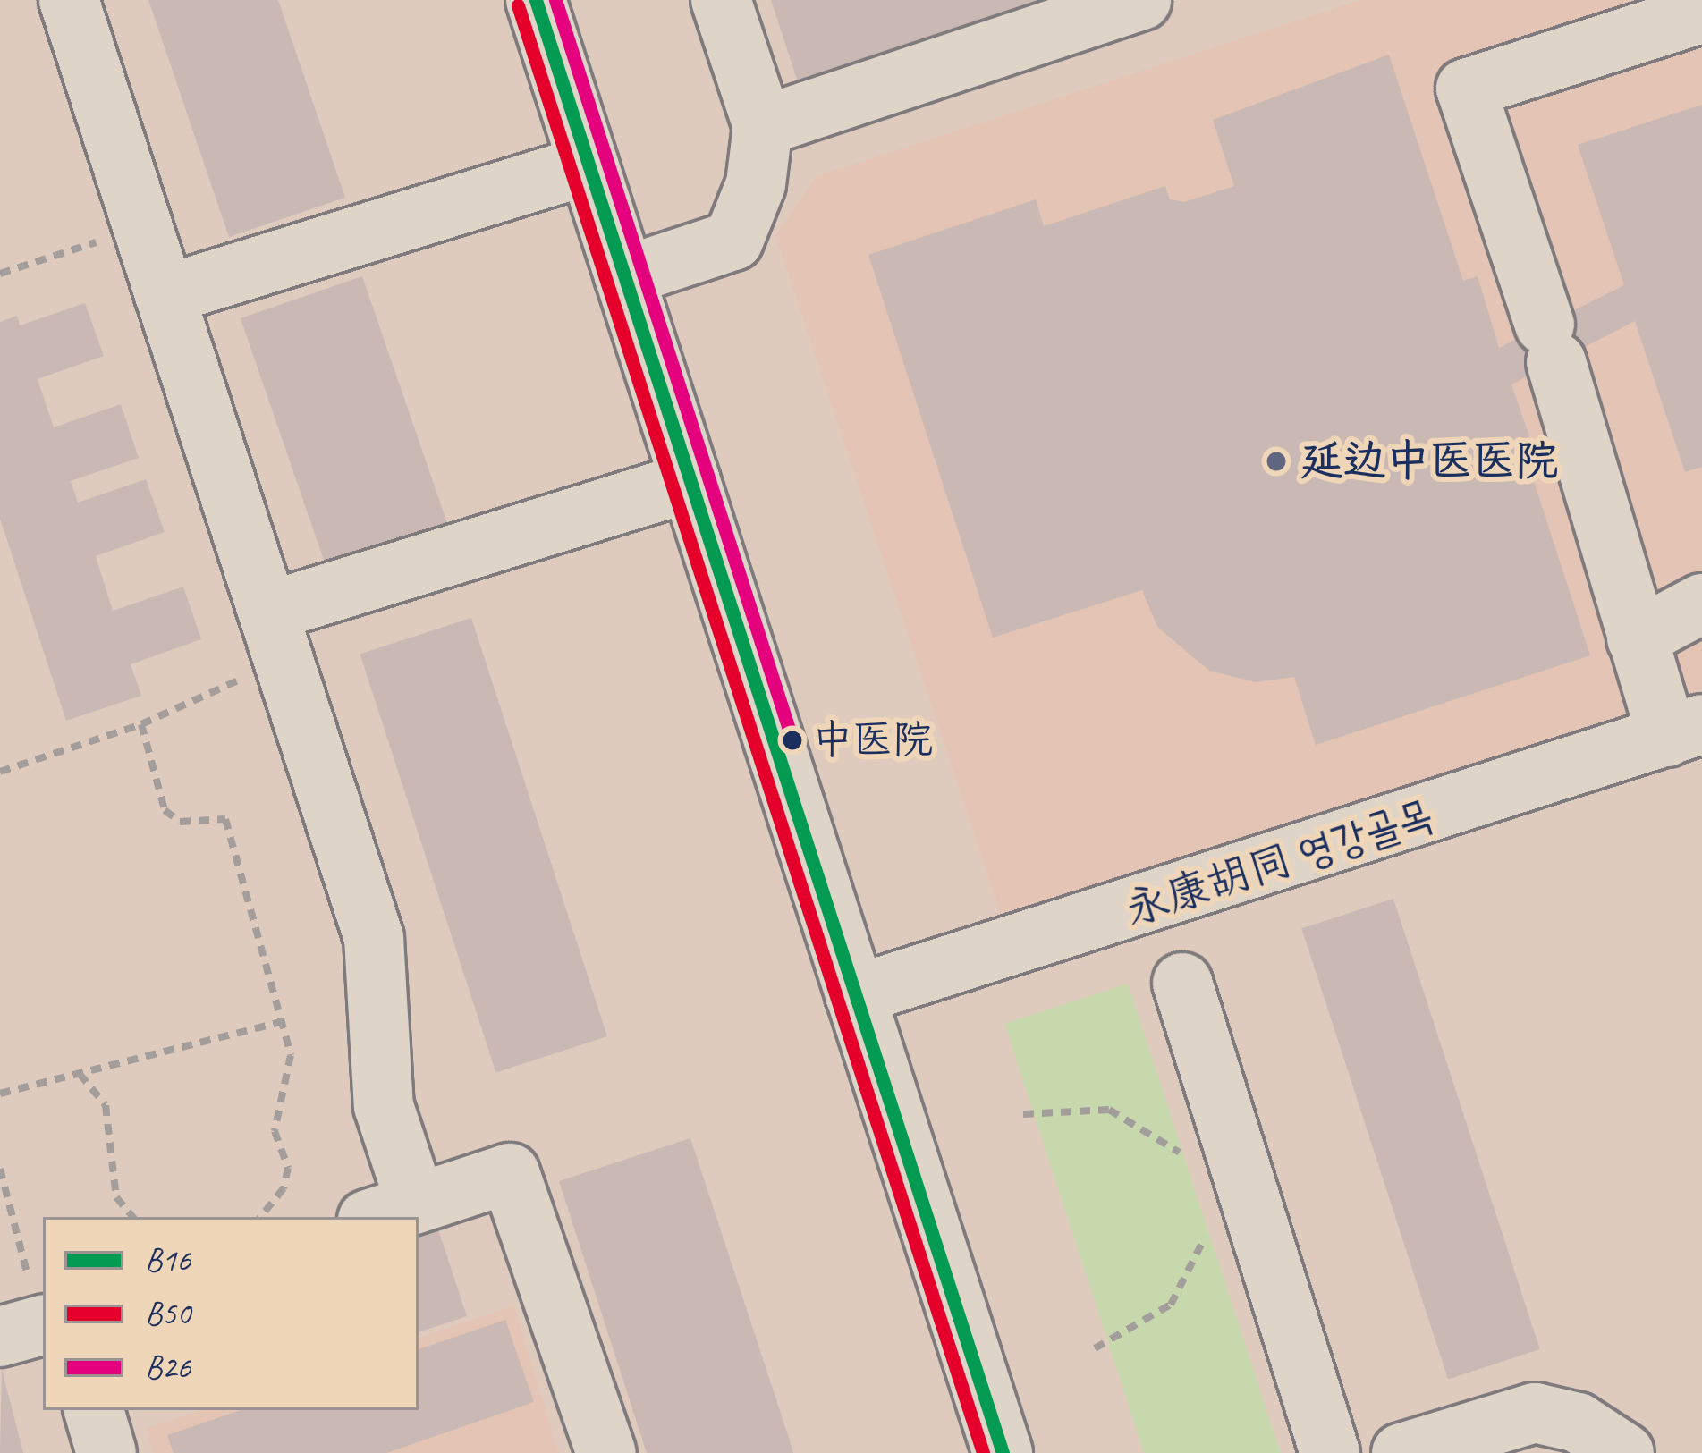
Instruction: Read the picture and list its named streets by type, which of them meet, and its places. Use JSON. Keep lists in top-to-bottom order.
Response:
{
  "streets": {
    "street": ["永康胡同 영강골목"]
  },
  "places": ["延边中医医院", "中医院"],
  "lines": ["transit line B16", "transit line B26", "transit line B50"],
  "legend": ["B16", "B50", "B26"]
}
